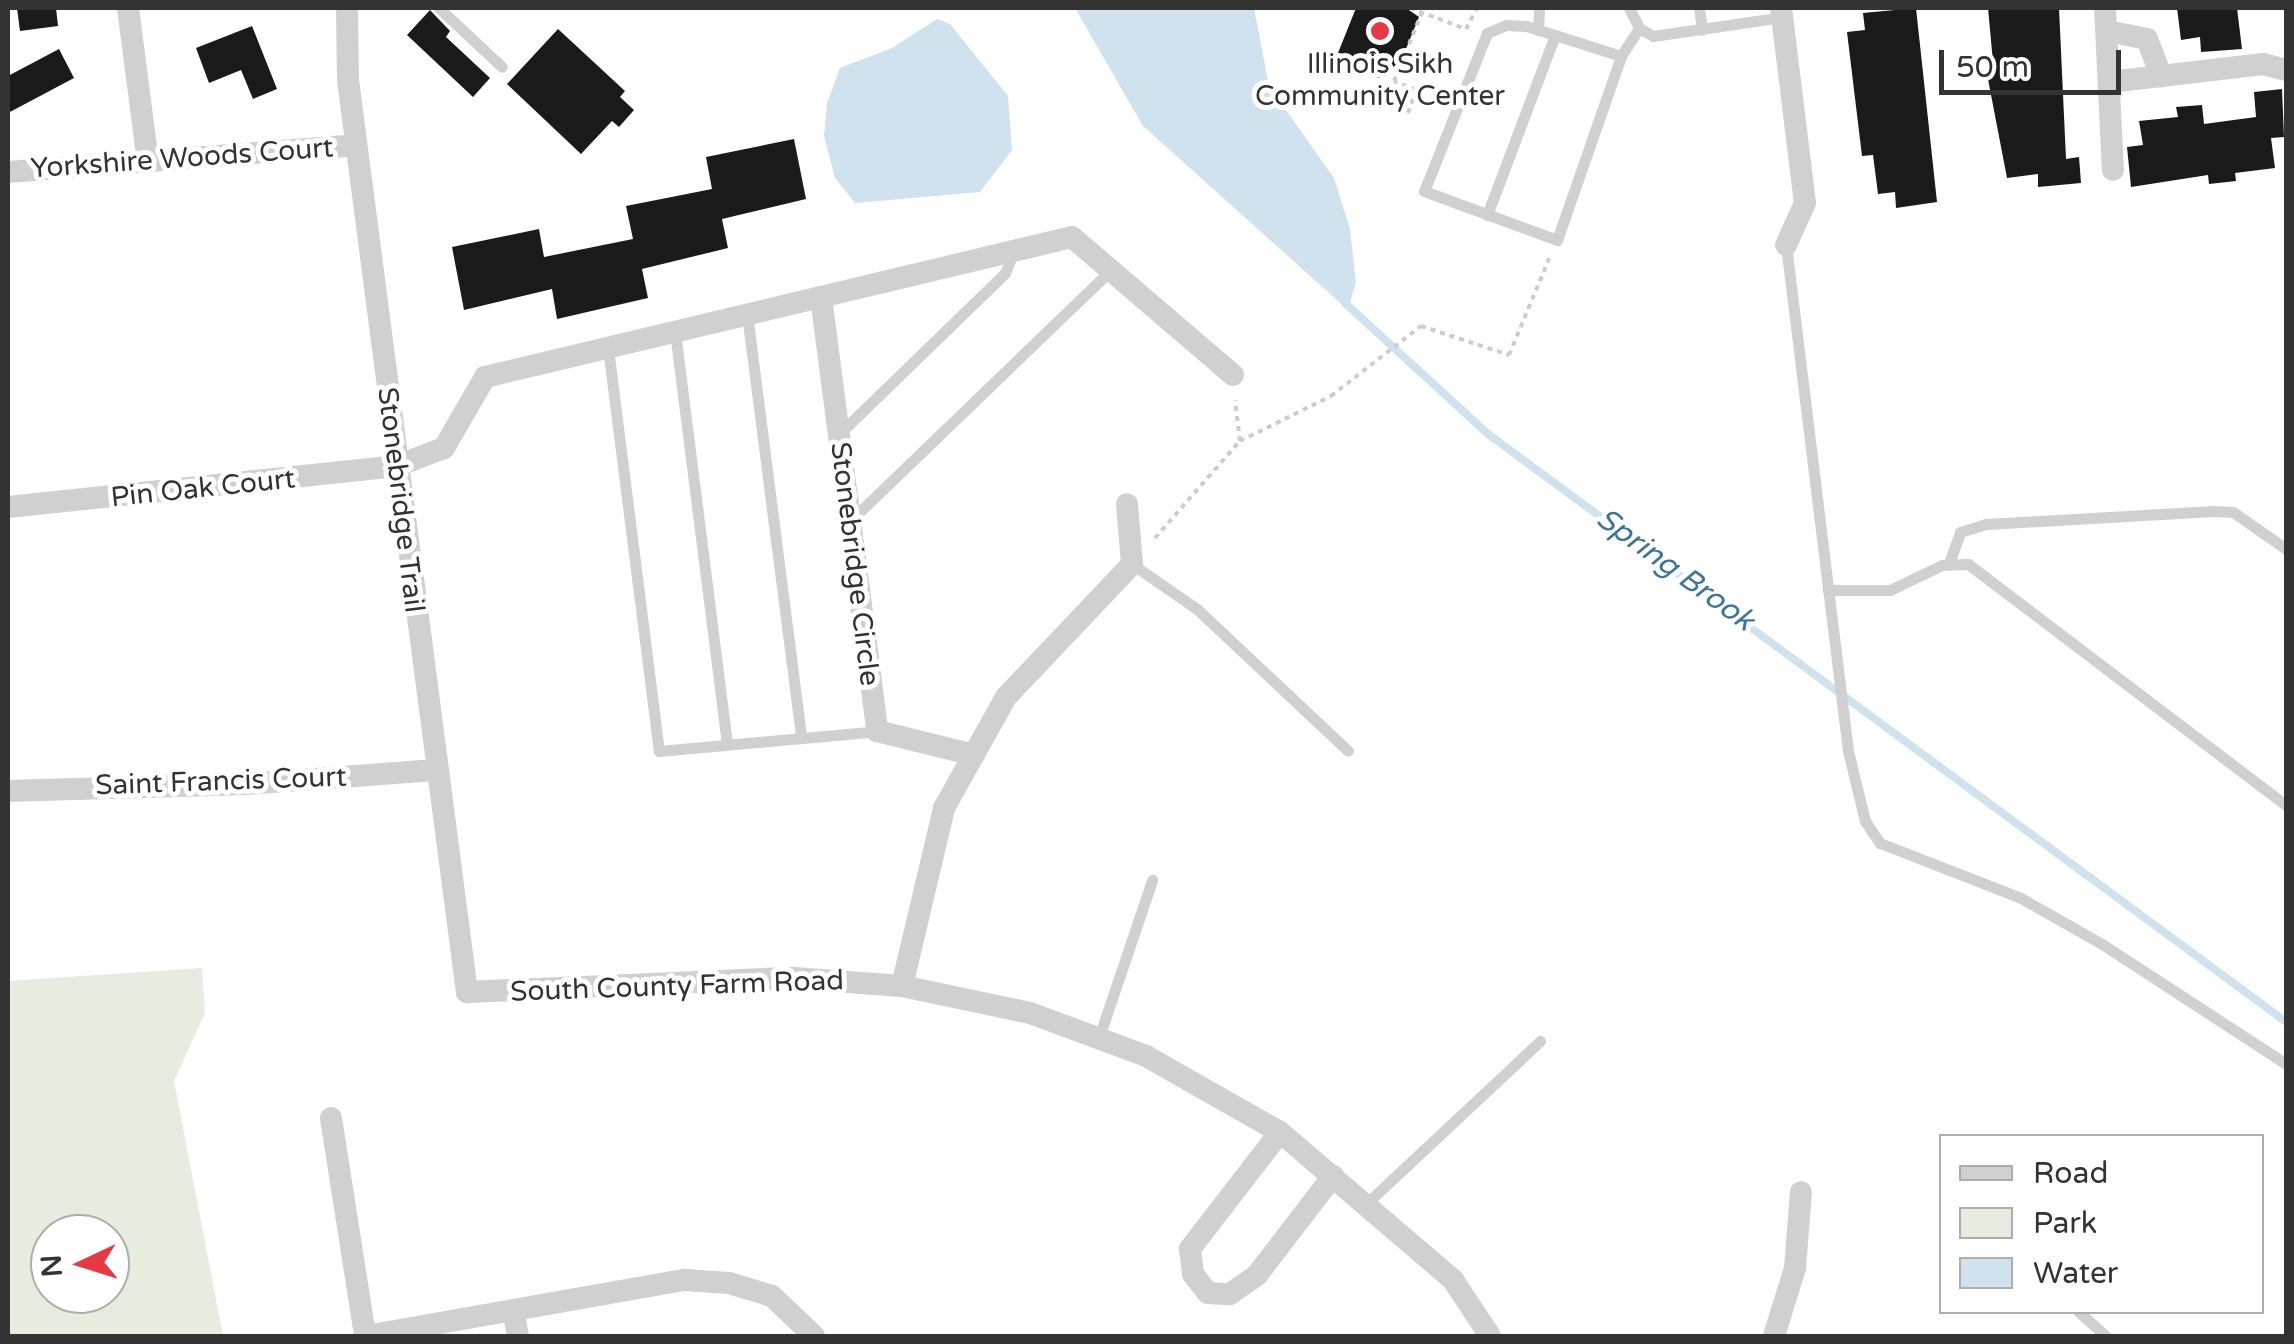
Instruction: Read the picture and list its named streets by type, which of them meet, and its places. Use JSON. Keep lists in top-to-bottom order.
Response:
{
  "streets": {
    "street": [
      "Yorkshire Woods Court",
      "Pin Oak Court",
      "Stonebridge Trail",
      "Stonebridge Circle",
      "Saint Francis Court",
      "South County Farm Road"
    ]
  },
  "crossings": [
    ["Yorkshire Woods Court", "Stonebridge Trail"],
    ["Pin Oak Court", "Stonebridge Trail"],
    ["Stonebridge Trail", "Saint Francis Court"],
    ["Stonebridge Trail", "South County Farm Road"]
  ],
  "water": ["Spring Brook"],
  "places": ["Illinois Sikh Community Center"],
  "legend": ["Road", "Park", "Water"],
  "scale_bar": "50 m",
  "north": "left"
}
